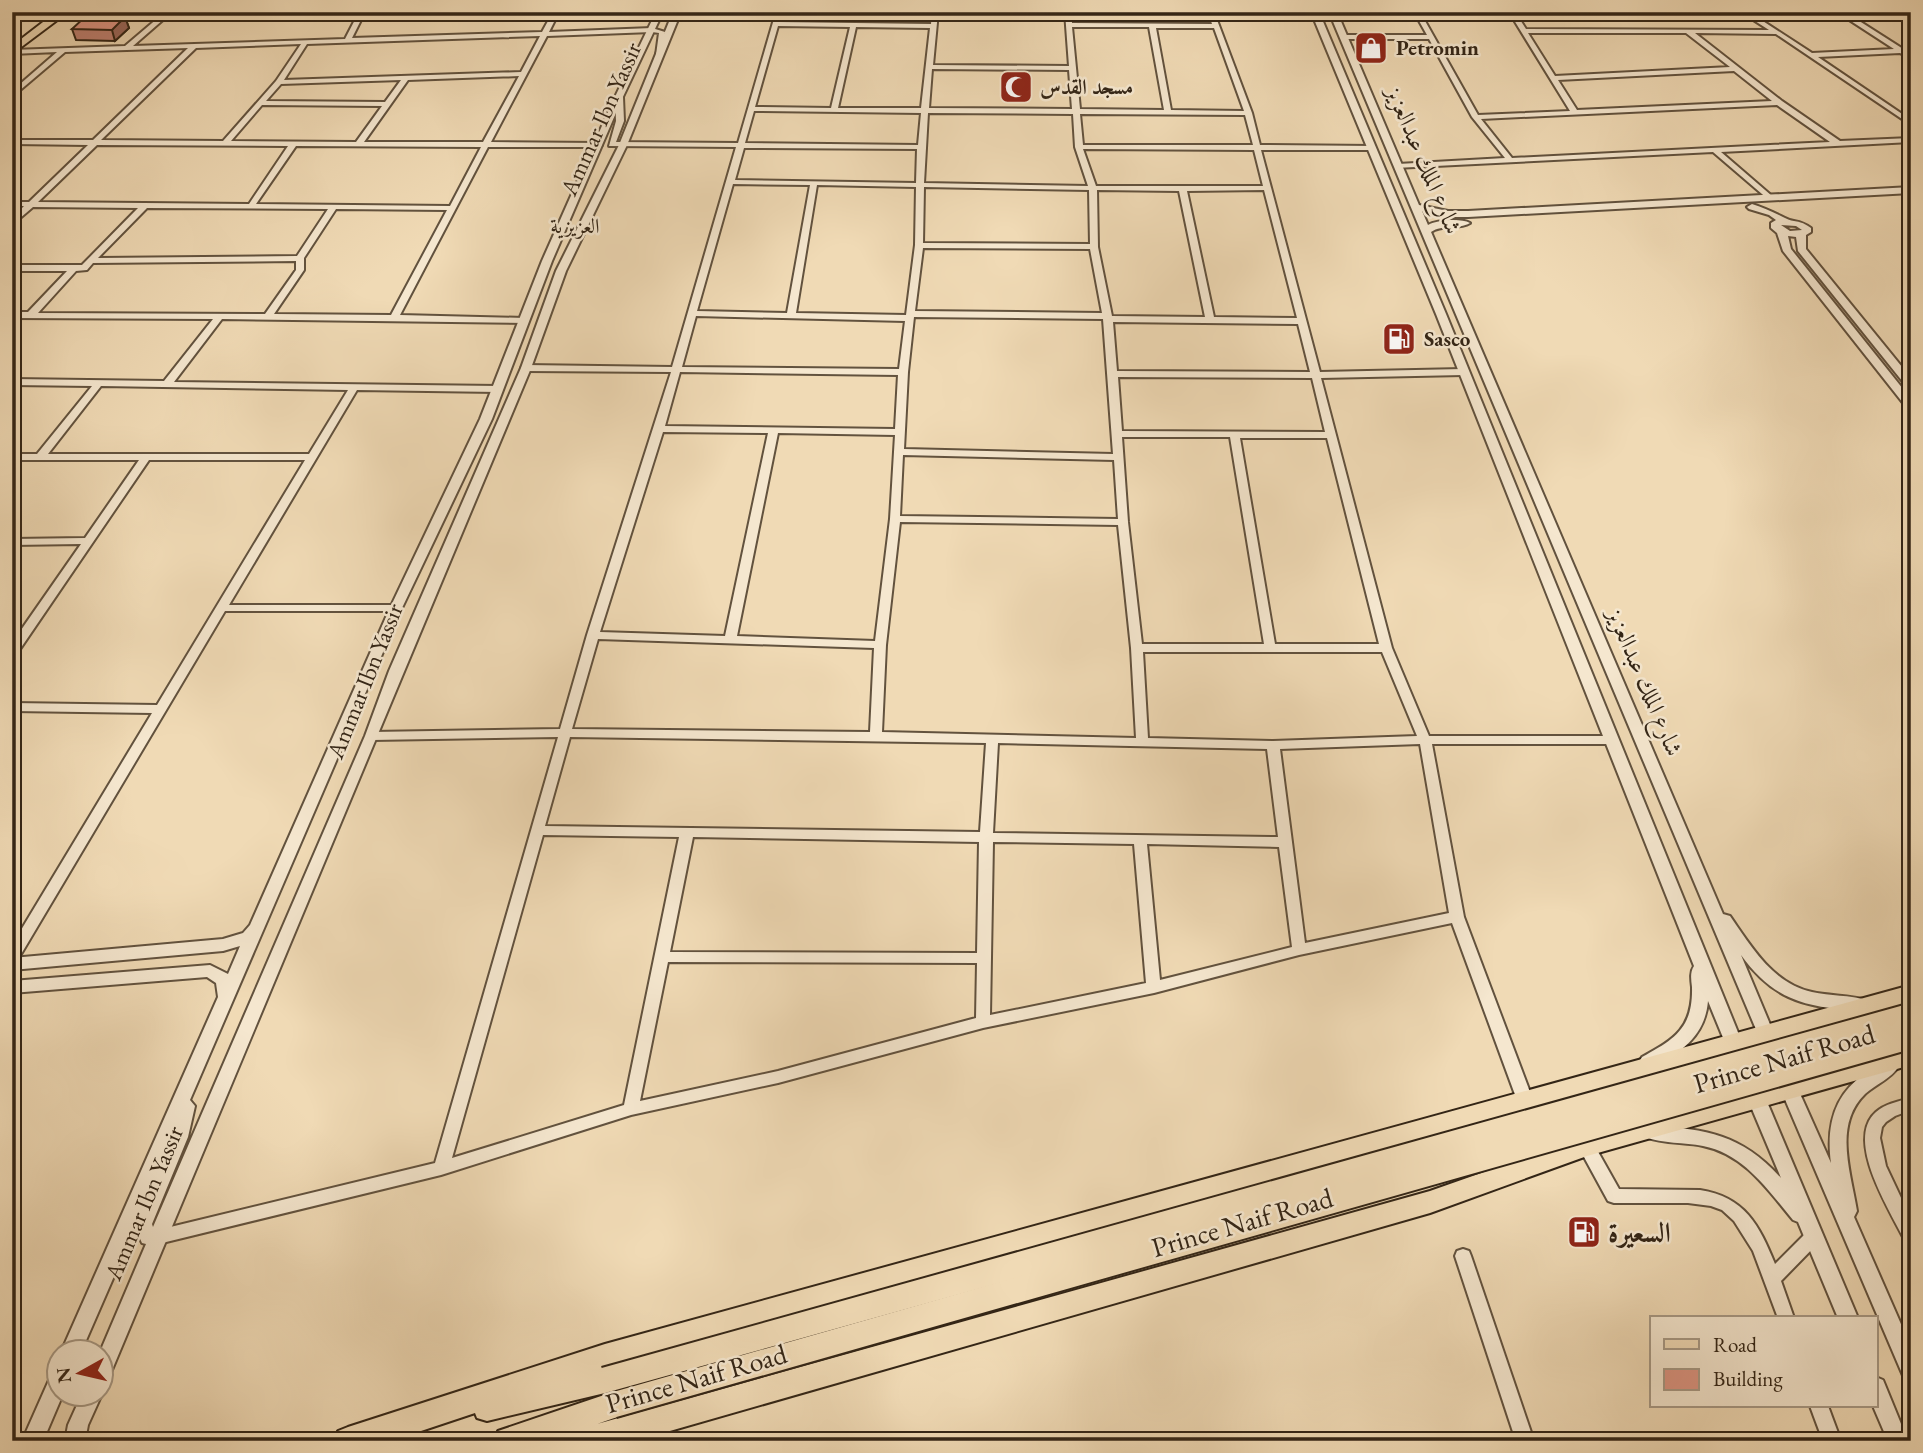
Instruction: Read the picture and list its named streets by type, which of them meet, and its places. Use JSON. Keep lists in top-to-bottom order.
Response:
{
  "streets": {
    "main road": ["Prince Naif Road"],
    "street": ["Ammar Ibn Yassir", "شارع الملك عبدالعزيز"]
  },
  "crossings": [
    ["شارع الملك عبدالعزيز", "Prince Naif Road"]
  ],
  "districts": ["العزيزية"],
  "places": {
    "shop": ["Petromin"],
    "mosque": ["مسجد القدس"],
    "fuel station": ["Sasco", "السعيرة"]
  },
  "legend": ["Road", "Building"],
  "north": "left"
}
